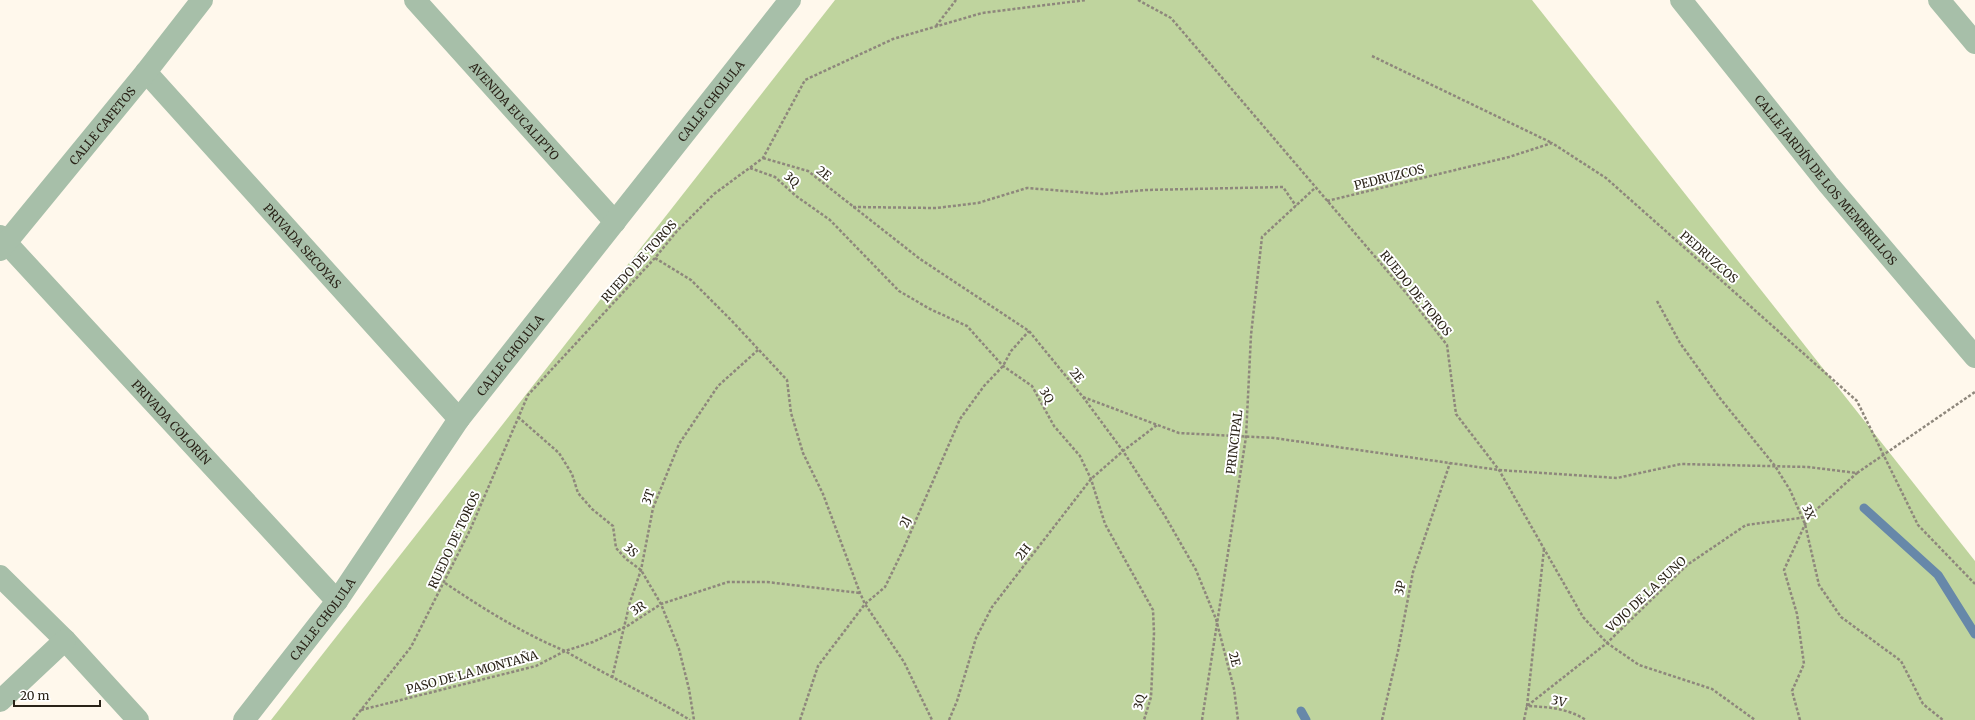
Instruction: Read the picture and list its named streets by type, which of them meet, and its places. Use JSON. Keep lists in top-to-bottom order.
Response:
{
  "streets": {
    "street": [
      "CALLE CHOLULA",
      "AVENIDA EUCALIPTO",
      "CALLE CAFETOS",
      "CALLE JARDÍN DE LOS MEMBRILLOS",
      "PRIVADA SECOYAS",
      "PRIVADA COLORÍN"
    ],
    "path": [
      "2E",
      "PEDRUZCOS",
      "3Q",
      "RUEDO DE TOROS",
      "PRINCIPAL",
      "3T",
      "3X",
      "2J",
      "3S",
      "2H",
      "3P",
      "VOJO DE LA SUNO",
      "3R",
      "PASO DE LA MONTAÑA",
      "3V"
    ]
  },
  "crossings": [
    ["CALLE CHOLULA", "AVENIDA EUCALIPTO"],
    ["CALLE CHOLULA", "PRIVADA SECOYAS"],
    ["CALLE CHOLULA", "PRIVADA COLORÍN"],
    ["CALLE CAFETOS", "PRIVADA SECOYAS"],
    ["CALLE CAFETOS", "PRIVADA COLORÍN"],
    ["2E", "RUEDO DE TOROS"],
    ["2E", "PRINCIPAL"],
    ["2E", "2J"],
    ["2E", "2H"],
    ["PEDRUZCOS", "RUEDO DE TOROS"],
    ["3Q", "RUEDO DE TOROS"],
    ["3Q", "2J"],
    ["3Q", "2H"],
    ["RUEDO DE TOROS", "PRINCIPAL"],
    ["RUEDO DE TOROS", "3S"],
    ["RUEDO DE TOROS", "VOJO DE LA SUNO"],
    ["RUEDO DE TOROS", "PASO DE LA MONTAÑA"],
    ["3T", "3S"],
    ["3T", "3R"],
    ["3X", "VOJO DE LA SUNO"],
    ["3S", "3R"],
    ["VOJO DE LA SUNO", "3V"],
    ["3R", "PASO DE LA MONTAÑA"]
  ],
  "scale_bar": "20 m"
}
